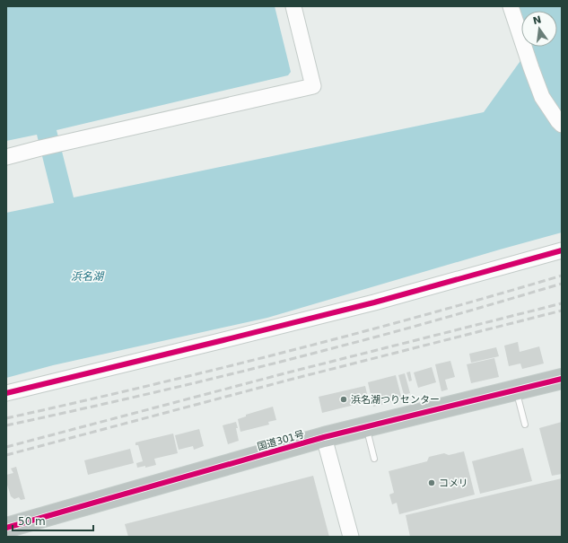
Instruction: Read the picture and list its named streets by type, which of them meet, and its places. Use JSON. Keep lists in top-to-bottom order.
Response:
{
  "streets": {
    "highway": ["国道301号"]
  },
  "water": ["浜名湖"],
  "places": ["浜名湖つりセンター", "コメリ"],
  "scale_bar": "50 m",
  "north": "top"
}
